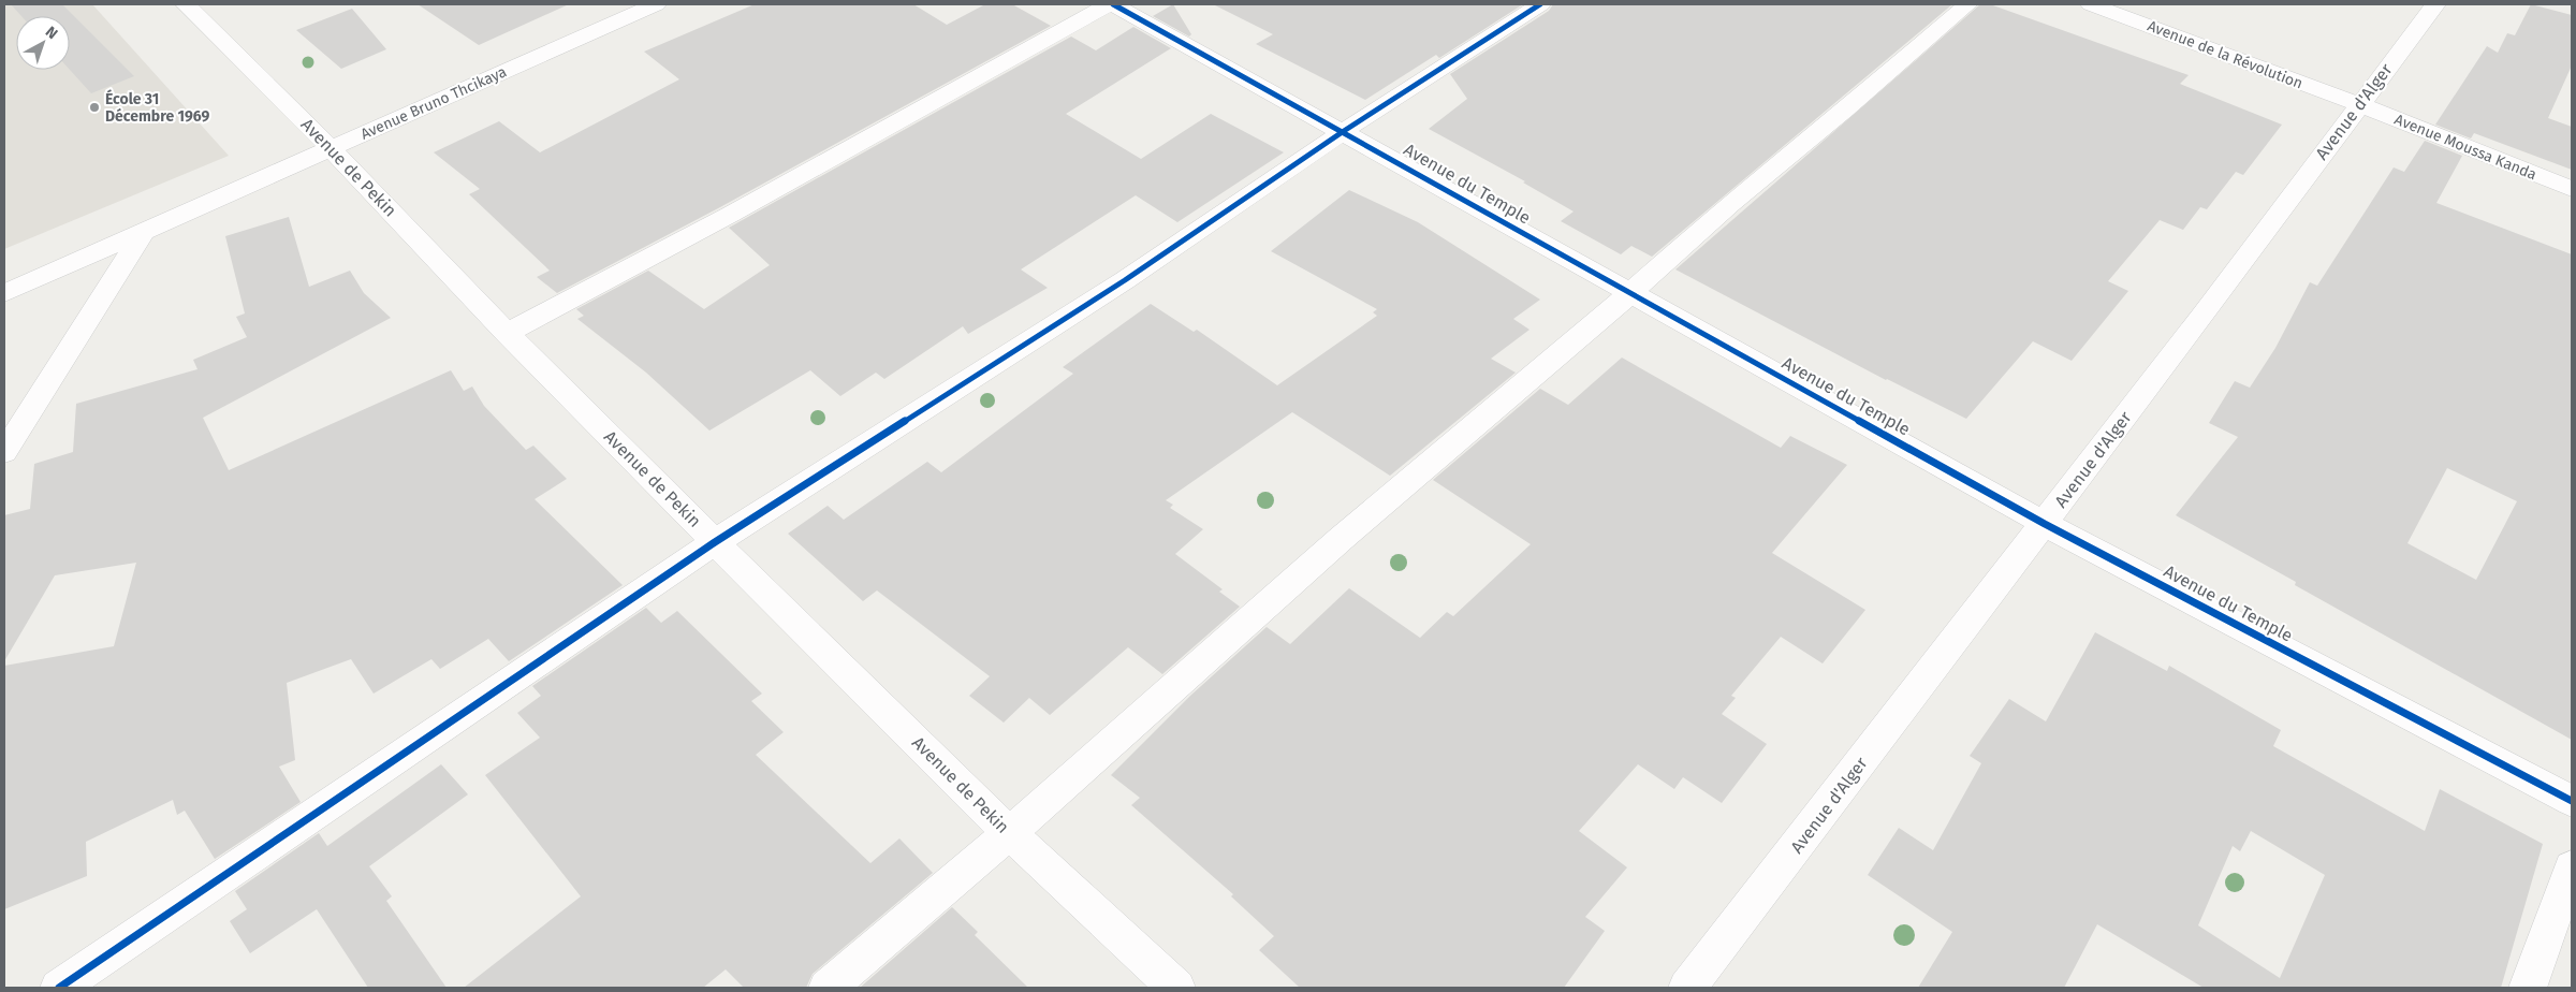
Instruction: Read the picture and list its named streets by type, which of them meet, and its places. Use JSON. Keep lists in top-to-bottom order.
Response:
{
  "streets": {
    "street": [
      "Avenue de la Révolution",
      "Avenue Bruno Thcikaya",
      "Avenue d'Alger",
      "Avenue Moussa Kanda",
      "Avenue de Pekin",
      "Avenue du Temple"
    ]
  },
  "crossings": [
    ["Avenue de la Révolution", "Avenue d'Alger"],
    ["Avenue de la Révolution", "Avenue Moussa Kanda"],
    ["Avenue Bruno Thcikaya", "Avenue de Pekin"],
    ["Avenue d'Alger", "Avenue Moussa Kanda"],
    ["Avenue d'Alger", "Avenue du Temple"]
  ],
  "places": ["École 31 Décembre 1969"],
  "north": "top right"
}
